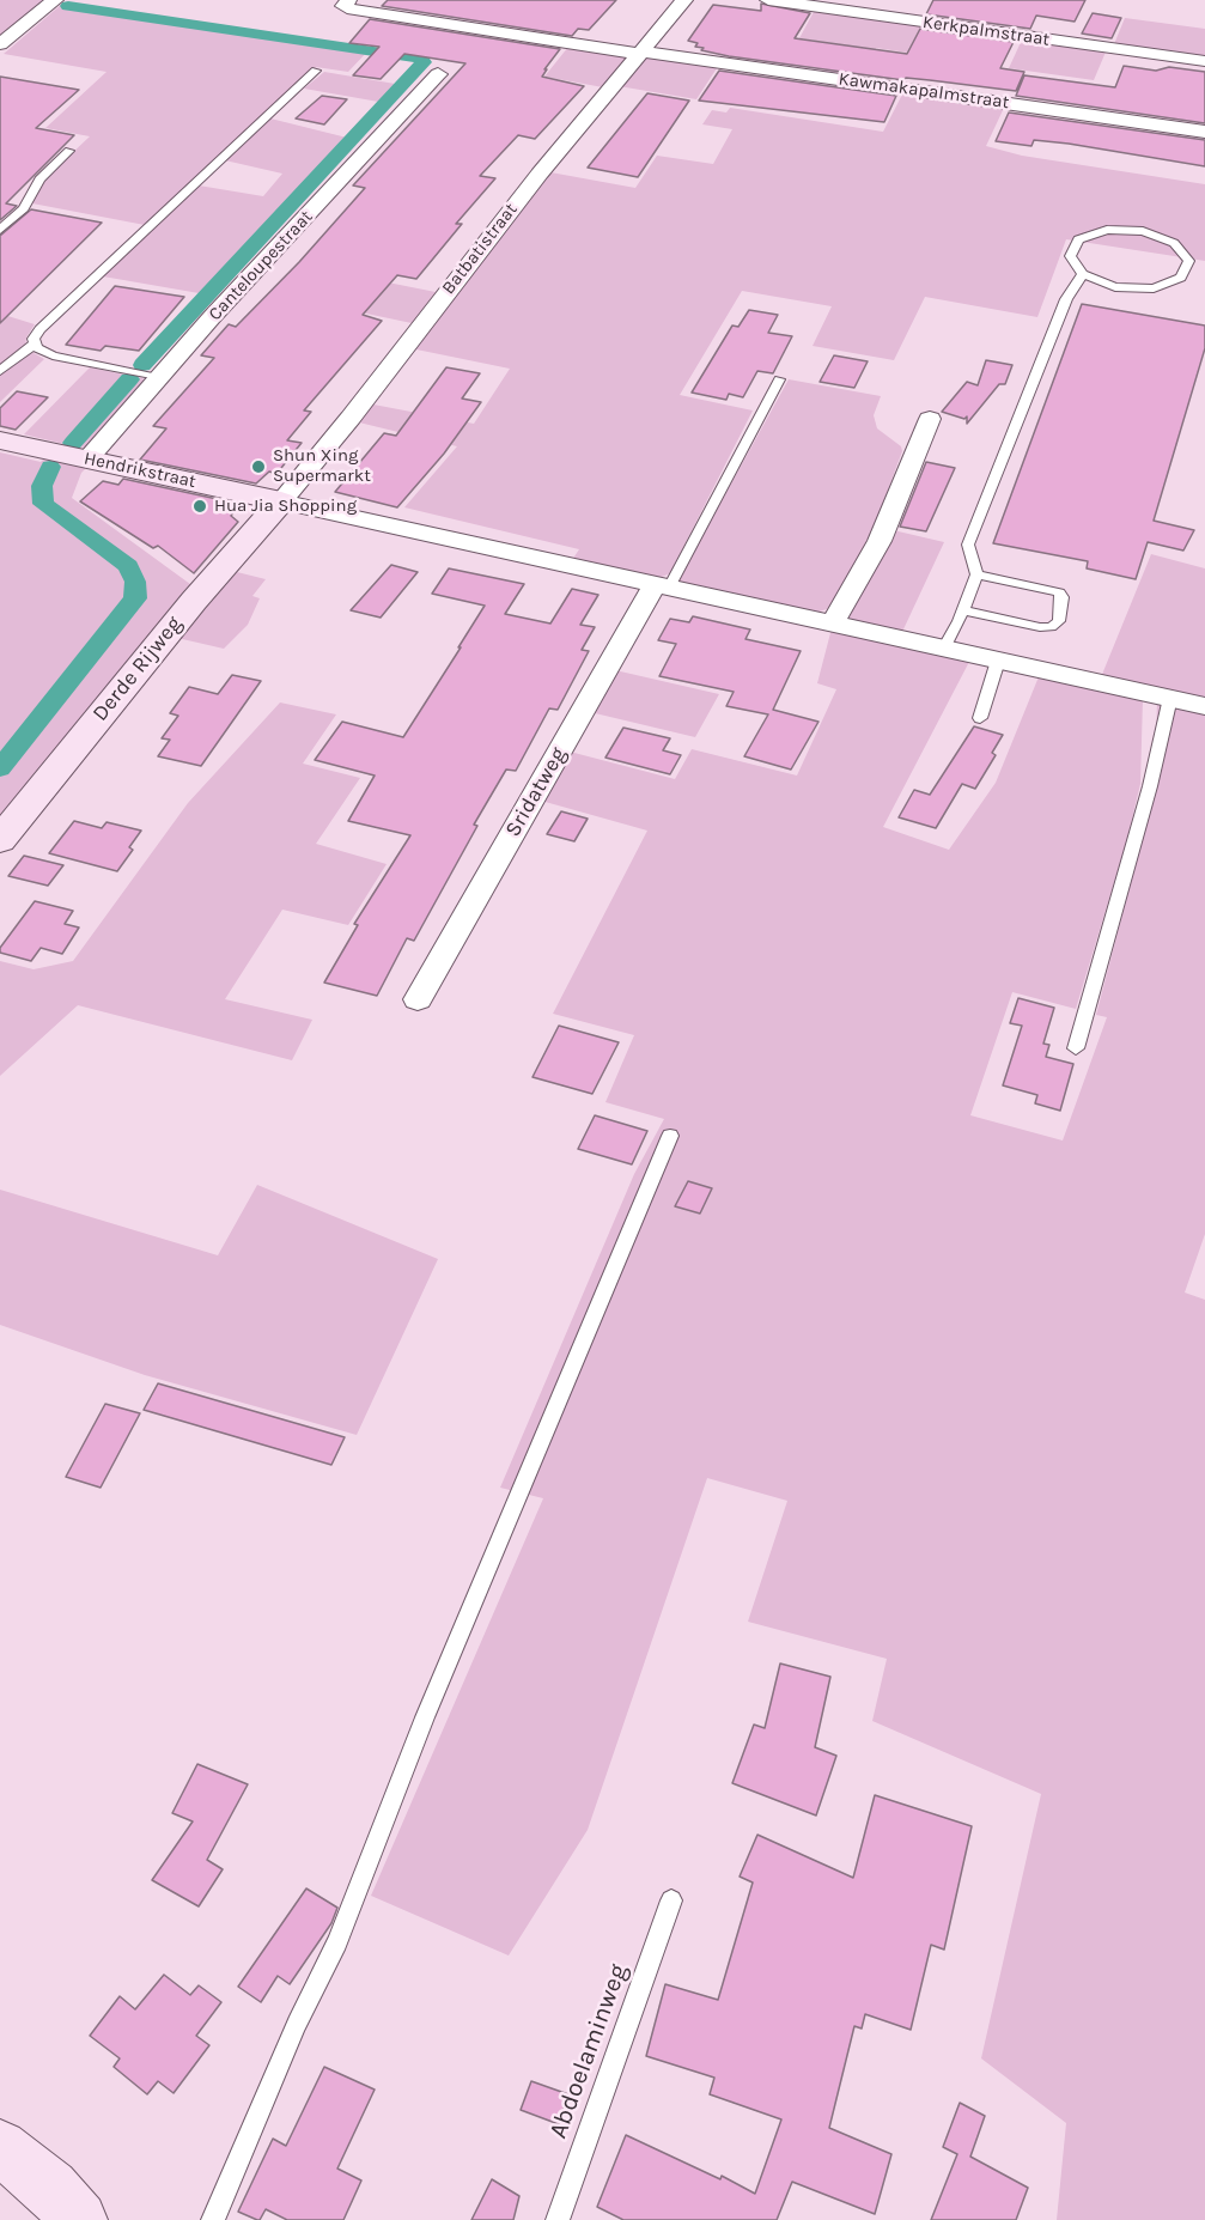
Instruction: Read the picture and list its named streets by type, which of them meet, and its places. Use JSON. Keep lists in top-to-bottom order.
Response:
{
  "streets": {
    "street": [
      "Kerkpalmstraat",
      "Kawmakapalmstraat",
      "Batbatistraat",
      "Canteloupestraat",
      "Hendrikstraat",
      "Derde Rijweg",
      "Sridatweg"
    ],
    "lane": ["Abdoelaminweg"]
  },
  "crossings": [
    ["Kawmakapalmstraat", "Batbatistraat"],
    ["Batbatistraat", "Hendrikstraat"],
    ["Batbatistraat", "Derde Rijweg"],
    ["Canteloupestraat", "Hendrikstraat"],
    ["Hendrikstraat", "Derde Rijweg"]
  ],
  "places": ["Shun Xing Supermarkt", "Hua Jia Shopping"]
}
